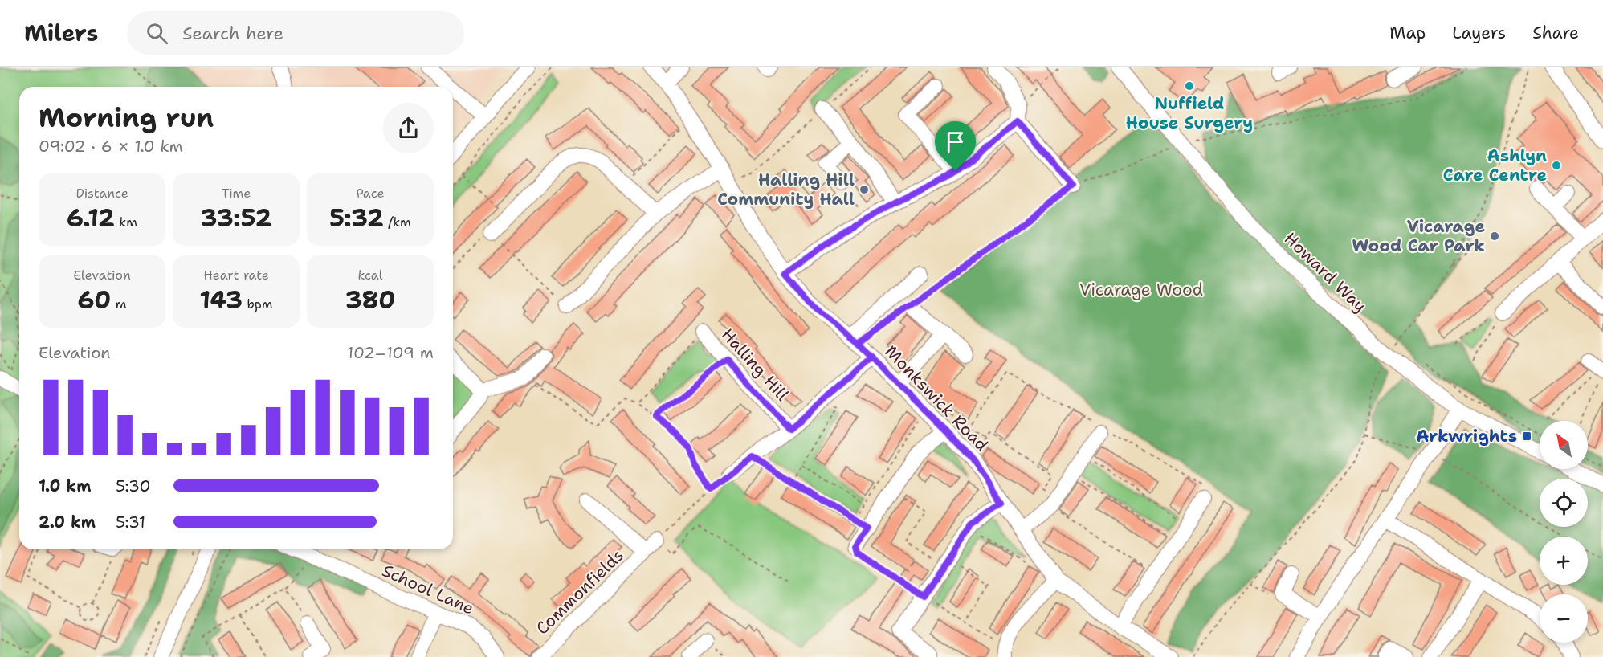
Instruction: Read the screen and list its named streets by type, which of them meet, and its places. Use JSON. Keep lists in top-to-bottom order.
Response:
{
  "streets": {
    "street": [
      "Howard Way",
      "Halling Hill",
      "Monkswick Road",
      "School Lane",
      "Commonfields"
    ]
  },
  "parks": ["Vicarage Wood"],
  "places": {
    "other": [
      "Nuffield House Surgery",
      "Ashlyn Care Centre",
      "Halling Hill Community Hall",
      "Vicarage Wood Car Park"
    ],
    "transit": ["Arkwrights"]
  },
  "north": "top left",
  "page": {
    "header": "Milers",
    "search": "Search here",
    "nav": ["Map", "Layers", "Share"],
    "heading": ["Morning run", "09:02 · 6 × 1.0 km"],
    "stats": [
      ["Distance", "6.12 km"],
      ["Time", "33:52"],
      ["Pace", "5:32 /km"],
      ["Elevation", "60 m"],
      ["Heart rate", "143 bpm"],
      ["kcal", "380"]
    ],
    "chart": ["Elevation", "102–109 m"],
    "map_buttons": ["+", "−"],
    "list": [
      {
        "name": "1.0 km",
        "note": "5:30"
      },
      {
        "name": "2.0 km",
        "note": "5:31"
      }
    ]
  }
}
